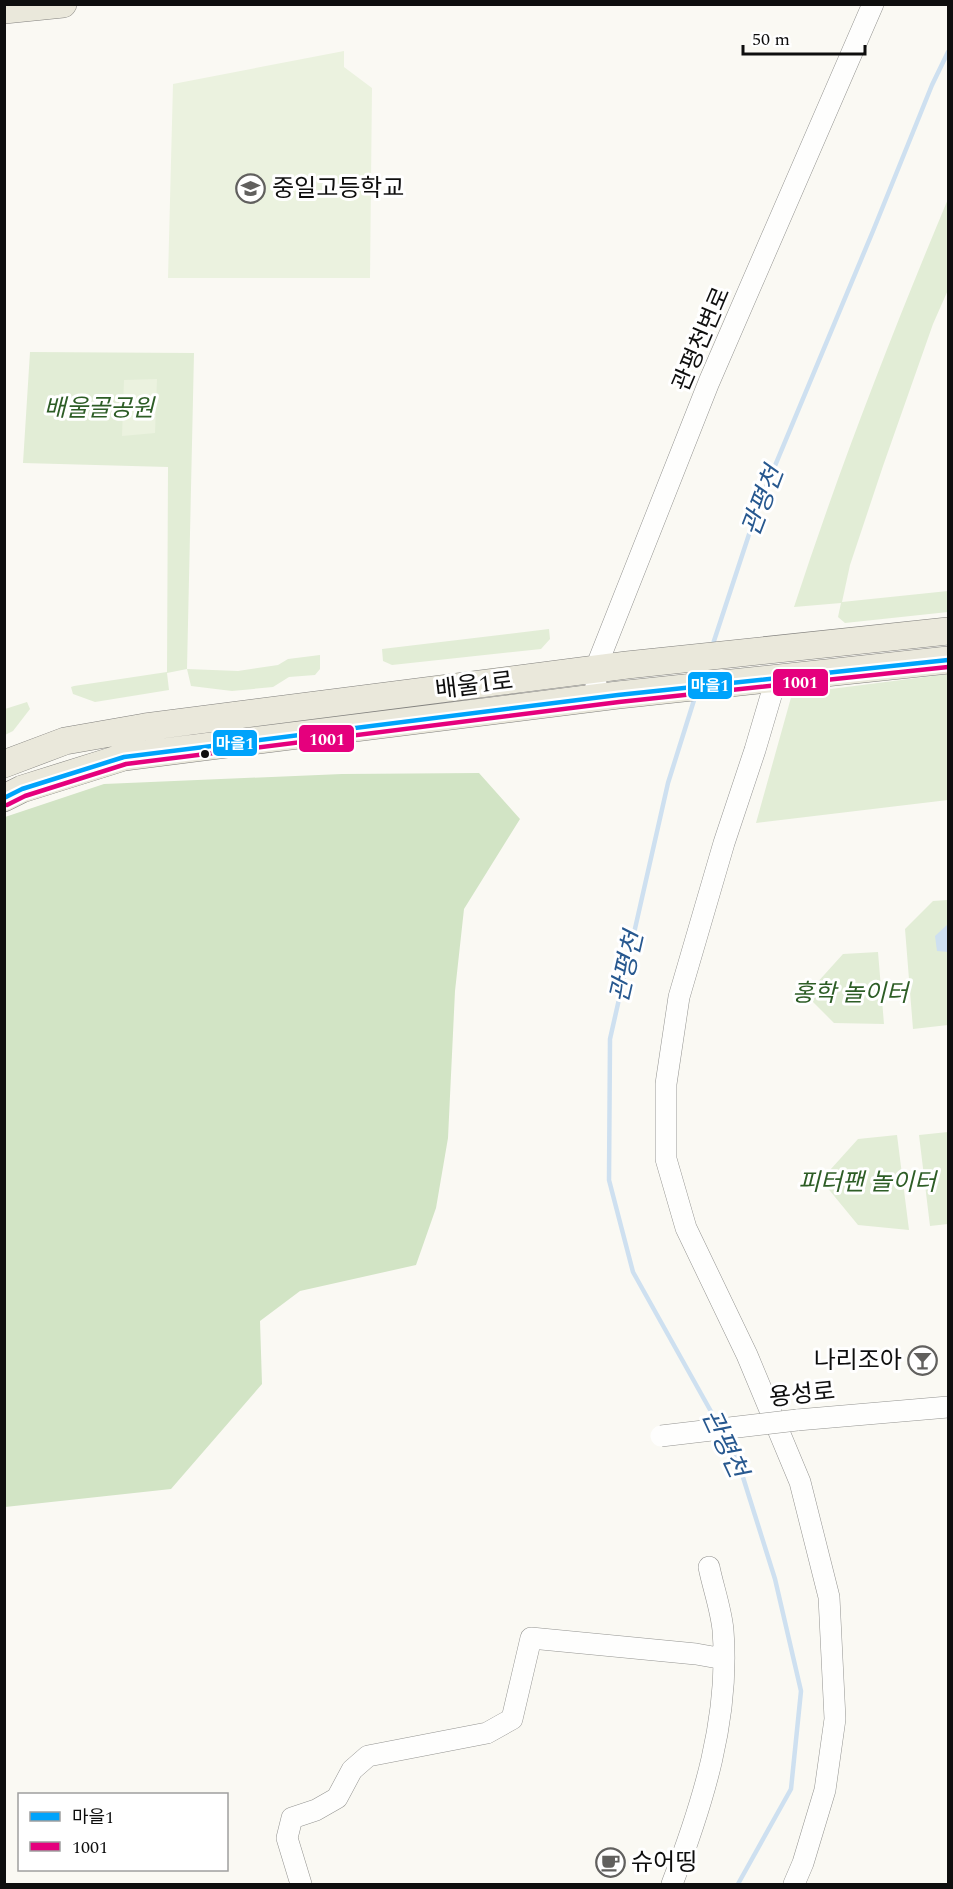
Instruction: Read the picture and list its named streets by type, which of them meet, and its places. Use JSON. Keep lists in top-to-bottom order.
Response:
{
  "streets": {
    "main road": ["배울1로"],
    "street": ["관평천변로", "용성로"]
  },
  "crossings": [
    ["관평천변로", "배울1로"]
  ],
  "water": ["관평천"],
  "parks": ["배울골공원", "홍학 놀이터", "피터팬 놀이터"],
  "places": {
    "school or university": ["중일고등학교"],
    "bar": ["나리조아"],
    "cafe": ["슈어띵"]
  },
  "lines": ["transit line 마을1", "transit line 1001"],
  "legend": ["마을1", "1001"],
  "scale_bar": "50 m"
}
